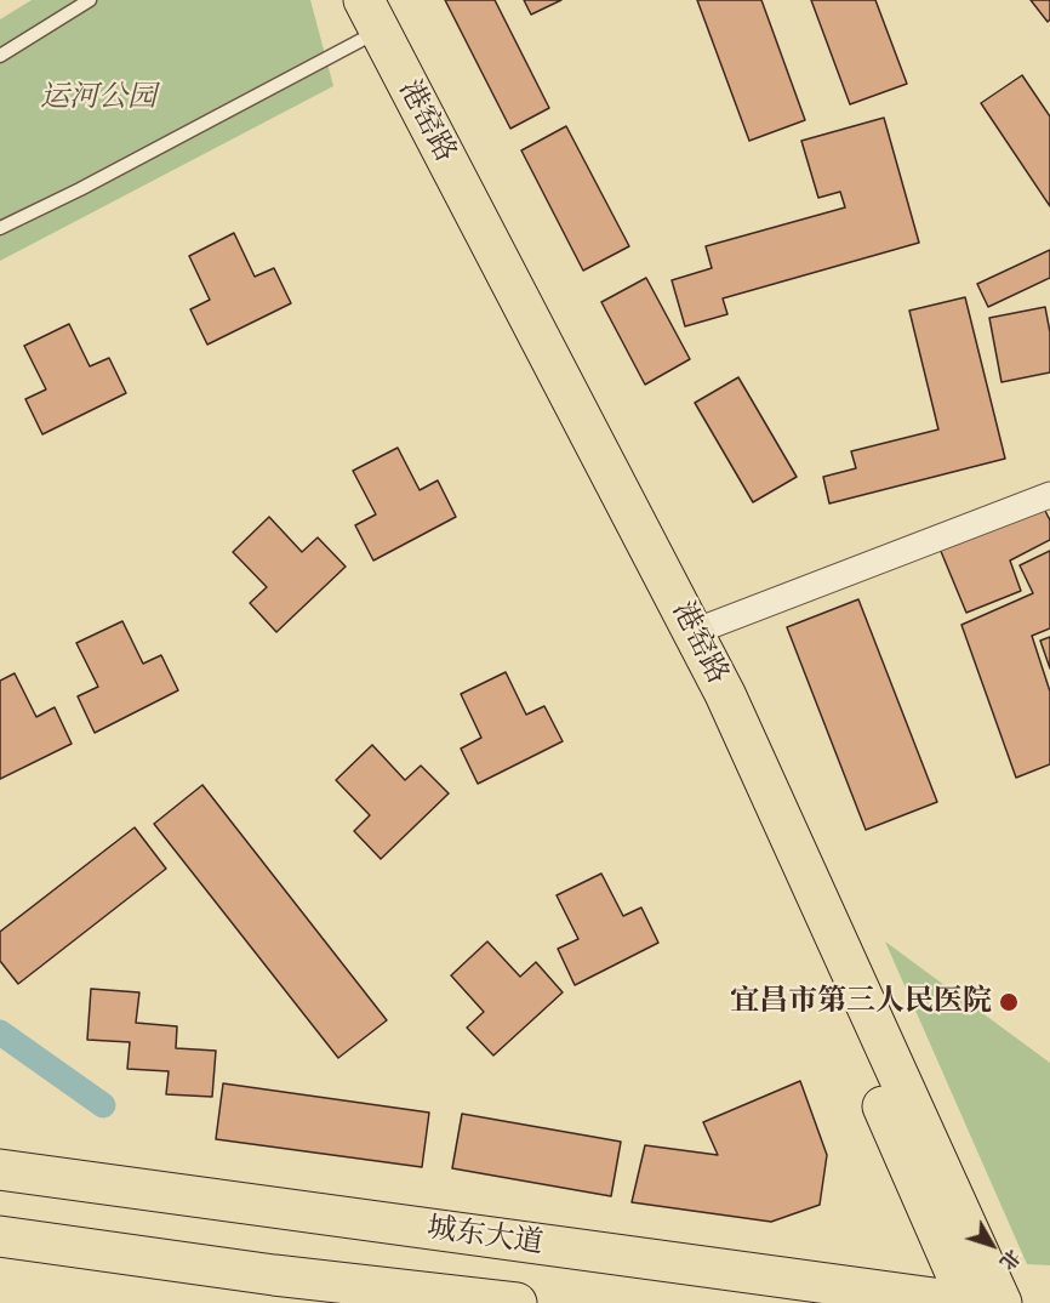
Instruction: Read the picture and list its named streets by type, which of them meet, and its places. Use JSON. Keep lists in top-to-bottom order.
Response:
{
  "streets": {
    "main road": ["港窑路", "城东大道"]
  },
  "crossings": [
    ["港窑路", "城东大道"]
  ],
  "parks": ["运河公园"],
  "places": ["宜昌市第三人民医院"],
  "north": "bottom right"
}
